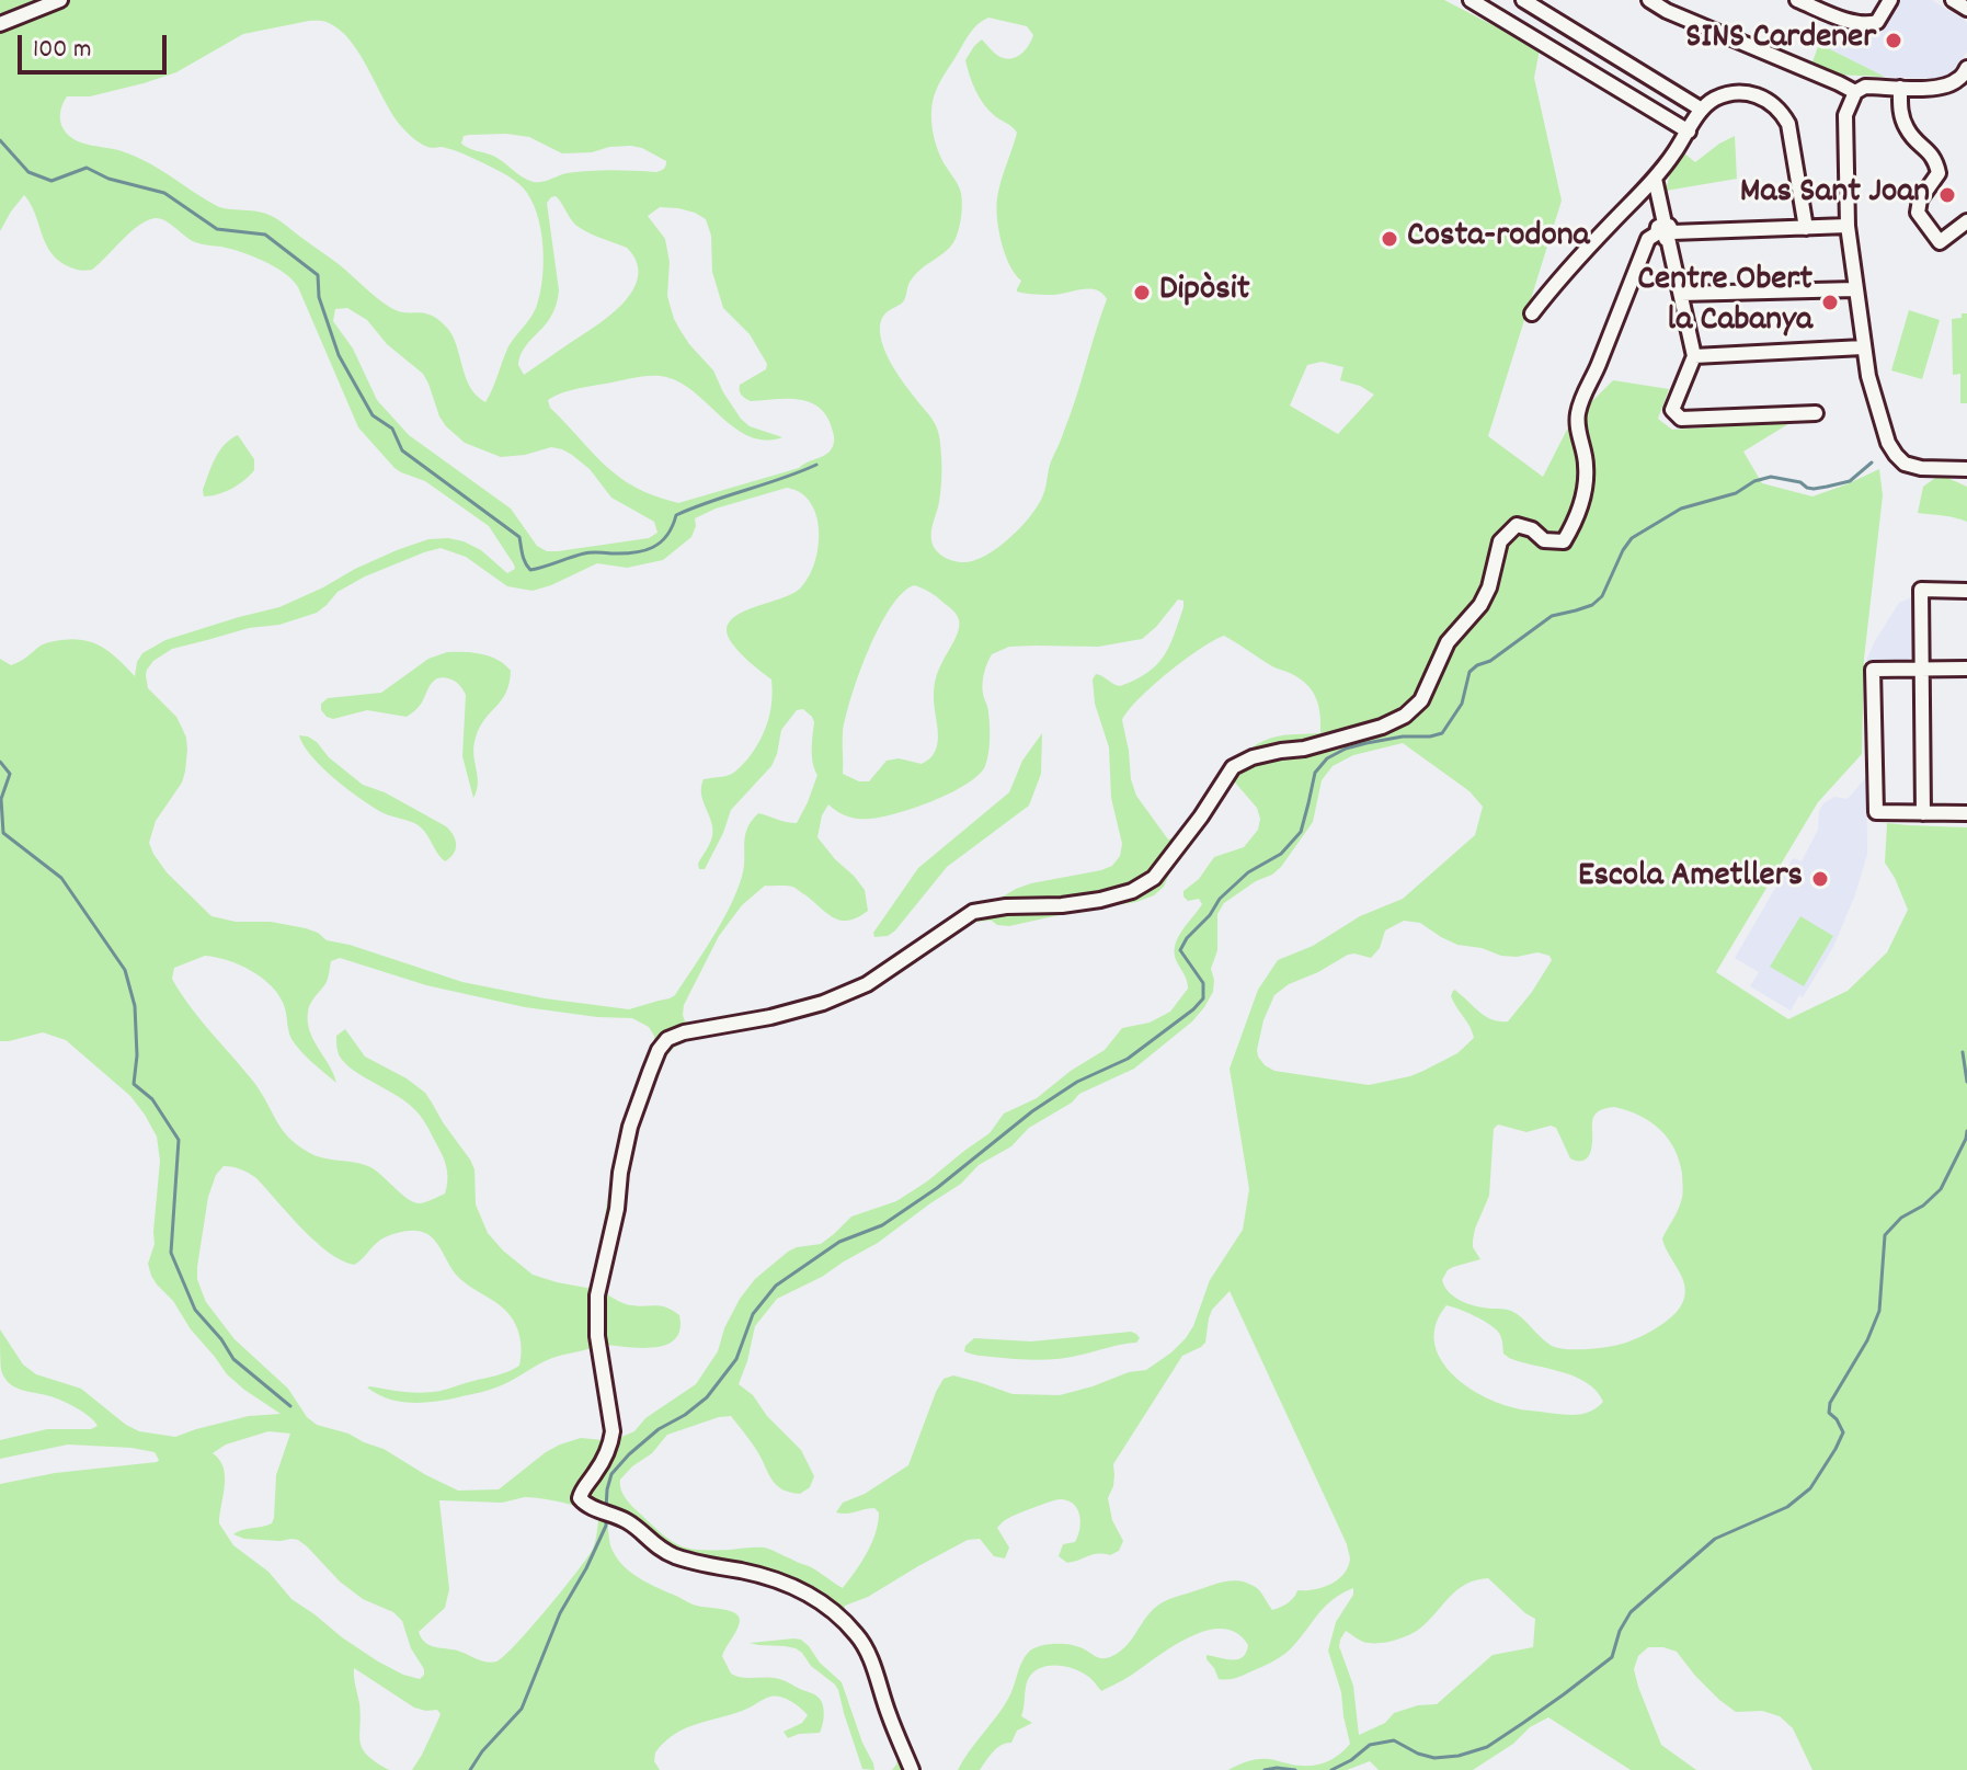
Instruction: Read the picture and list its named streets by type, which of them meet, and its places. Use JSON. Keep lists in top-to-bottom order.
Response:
{
  "places": [
    "SINS Cardener",
    "Mas Sant Joan",
    "Costa-rodona",
    "Dipòsit",
    "Centre Obert la Cabanya",
    "Escola Ametllers"
  ],
  "scale_bar": "100 m"
}
